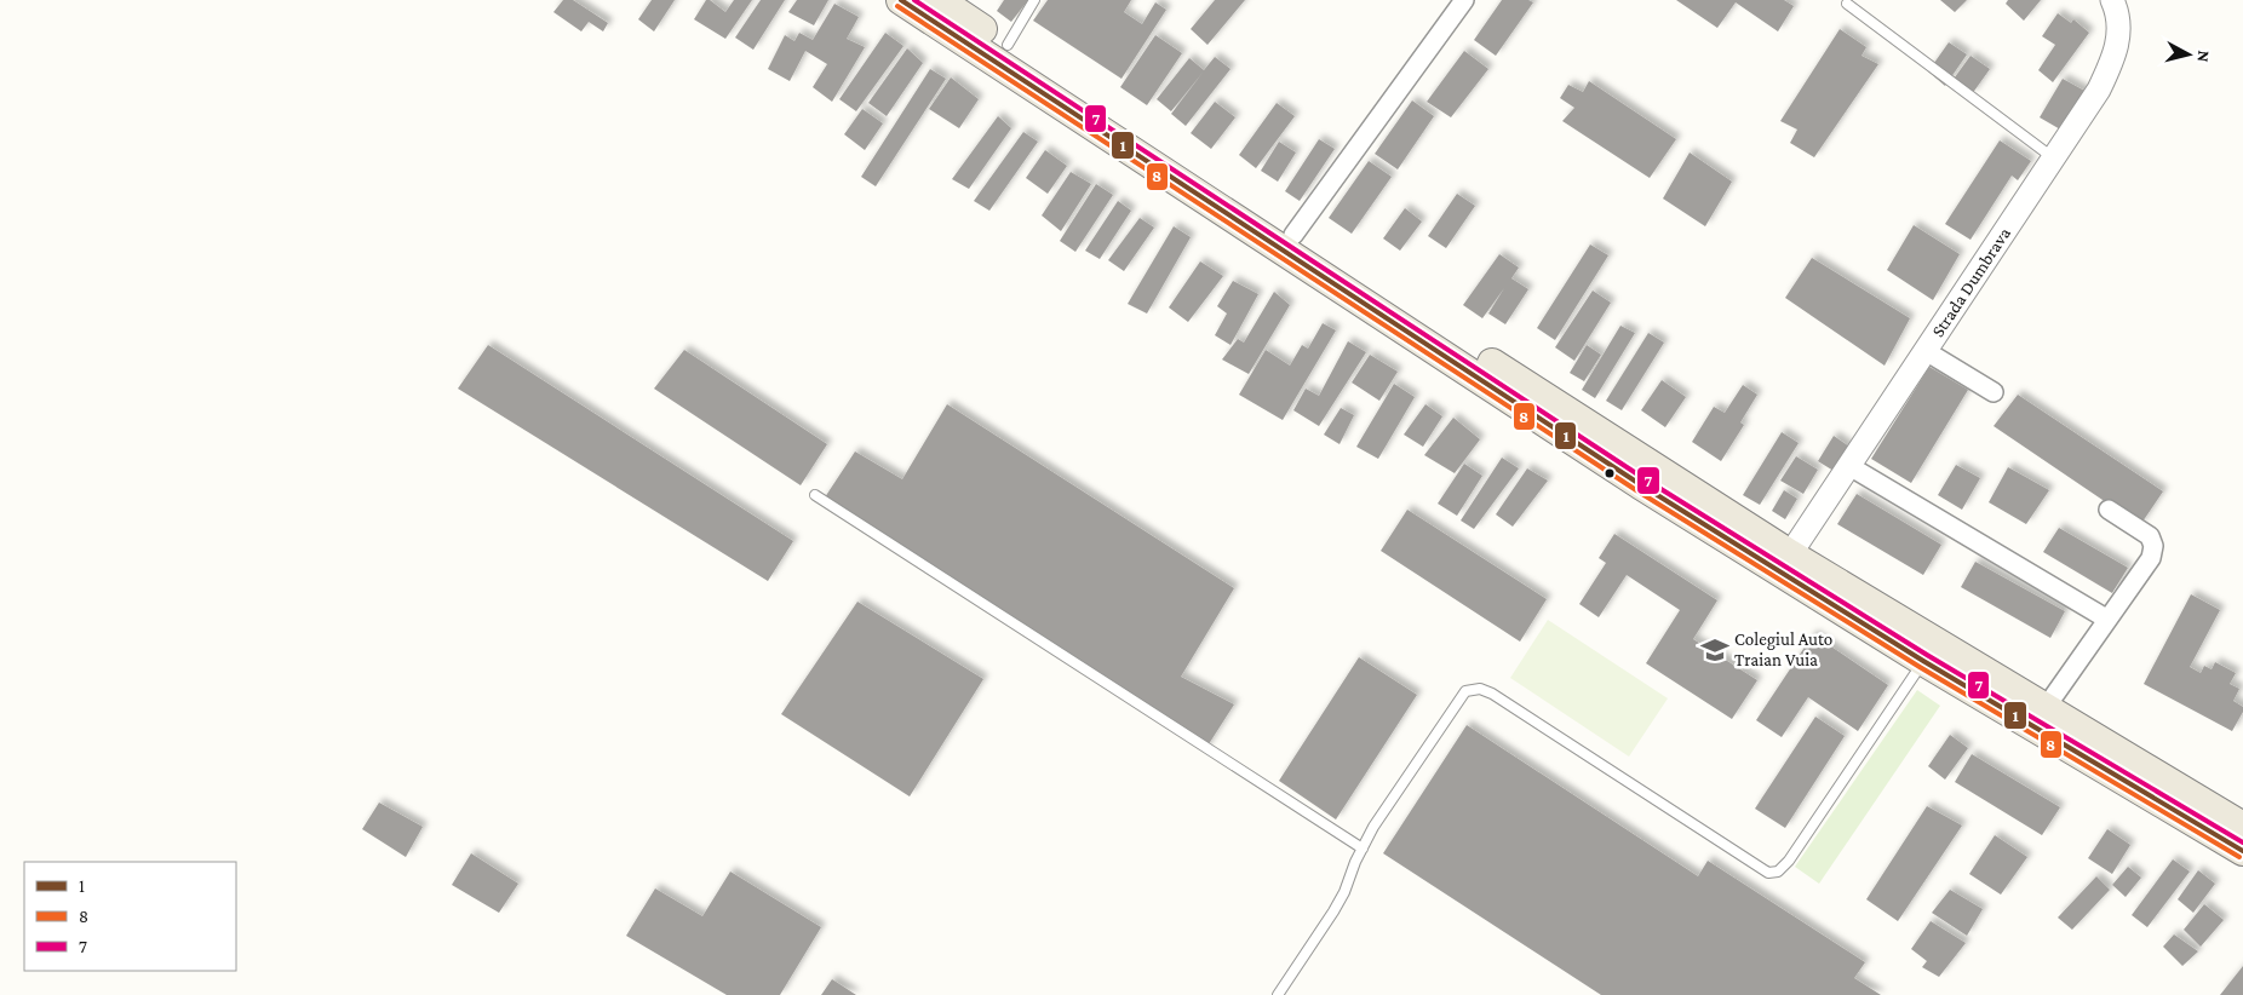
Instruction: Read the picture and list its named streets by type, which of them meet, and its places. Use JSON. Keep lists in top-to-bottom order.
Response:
{
  "streets": {
    "street": ["Strada Dumbrava"]
  },
  "places": {
    "school or university": ["Colegiul Auto Traian Vuia"]
  },
  "lines": ["transit line 1", "transit line 7", "transit line 8"],
  "legend": ["1", "8", "7"],
  "north": "right"
}
